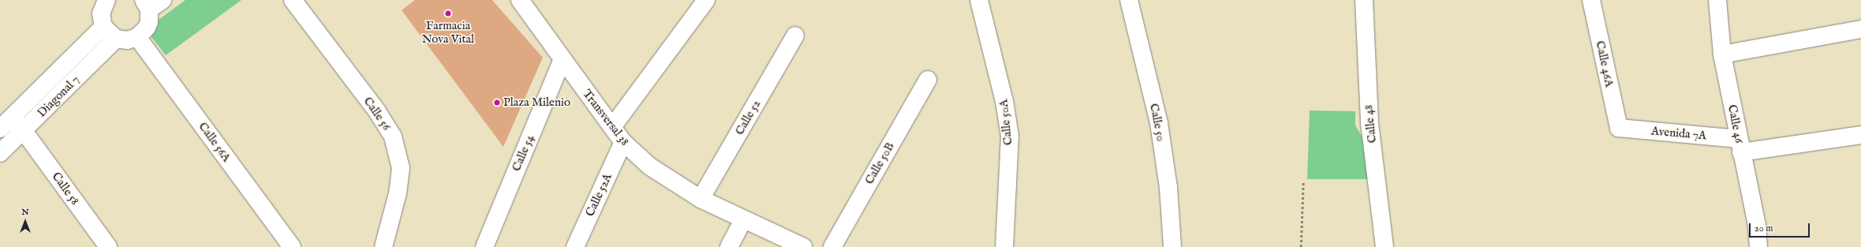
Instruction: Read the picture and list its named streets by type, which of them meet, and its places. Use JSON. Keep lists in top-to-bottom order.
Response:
{
  "streets": {
    "street": [
      "Calle 46A",
      "Diagonal 7",
      "Calle 56",
      "Transversal 38",
      "Calle 52",
      "Calle 50A",
      "Calle 50",
      "Calle 48",
      "Calle 46",
      "Avenida 7A",
      "Calle 56A",
      "Calle 54",
      "Calle 50B",
      "Calle 58",
      "Calle 52A"
    ]
  },
  "crossings": [
    ["Calle 46A", "Avenida 7A"],
    ["Diagonal 7", "Calle 58"],
    ["Transversal 38", "Calle 52"],
    ["Transversal 38", "Calle 54"],
    ["Transversal 38", "Calle 52A"],
    ["Calle 46", "Avenida 7A"]
  ],
  "places": ["Farmacia Nova Vital", "Plaza Milenio"],
  "scale_bar": "20 m",
  "north": "top"
}
